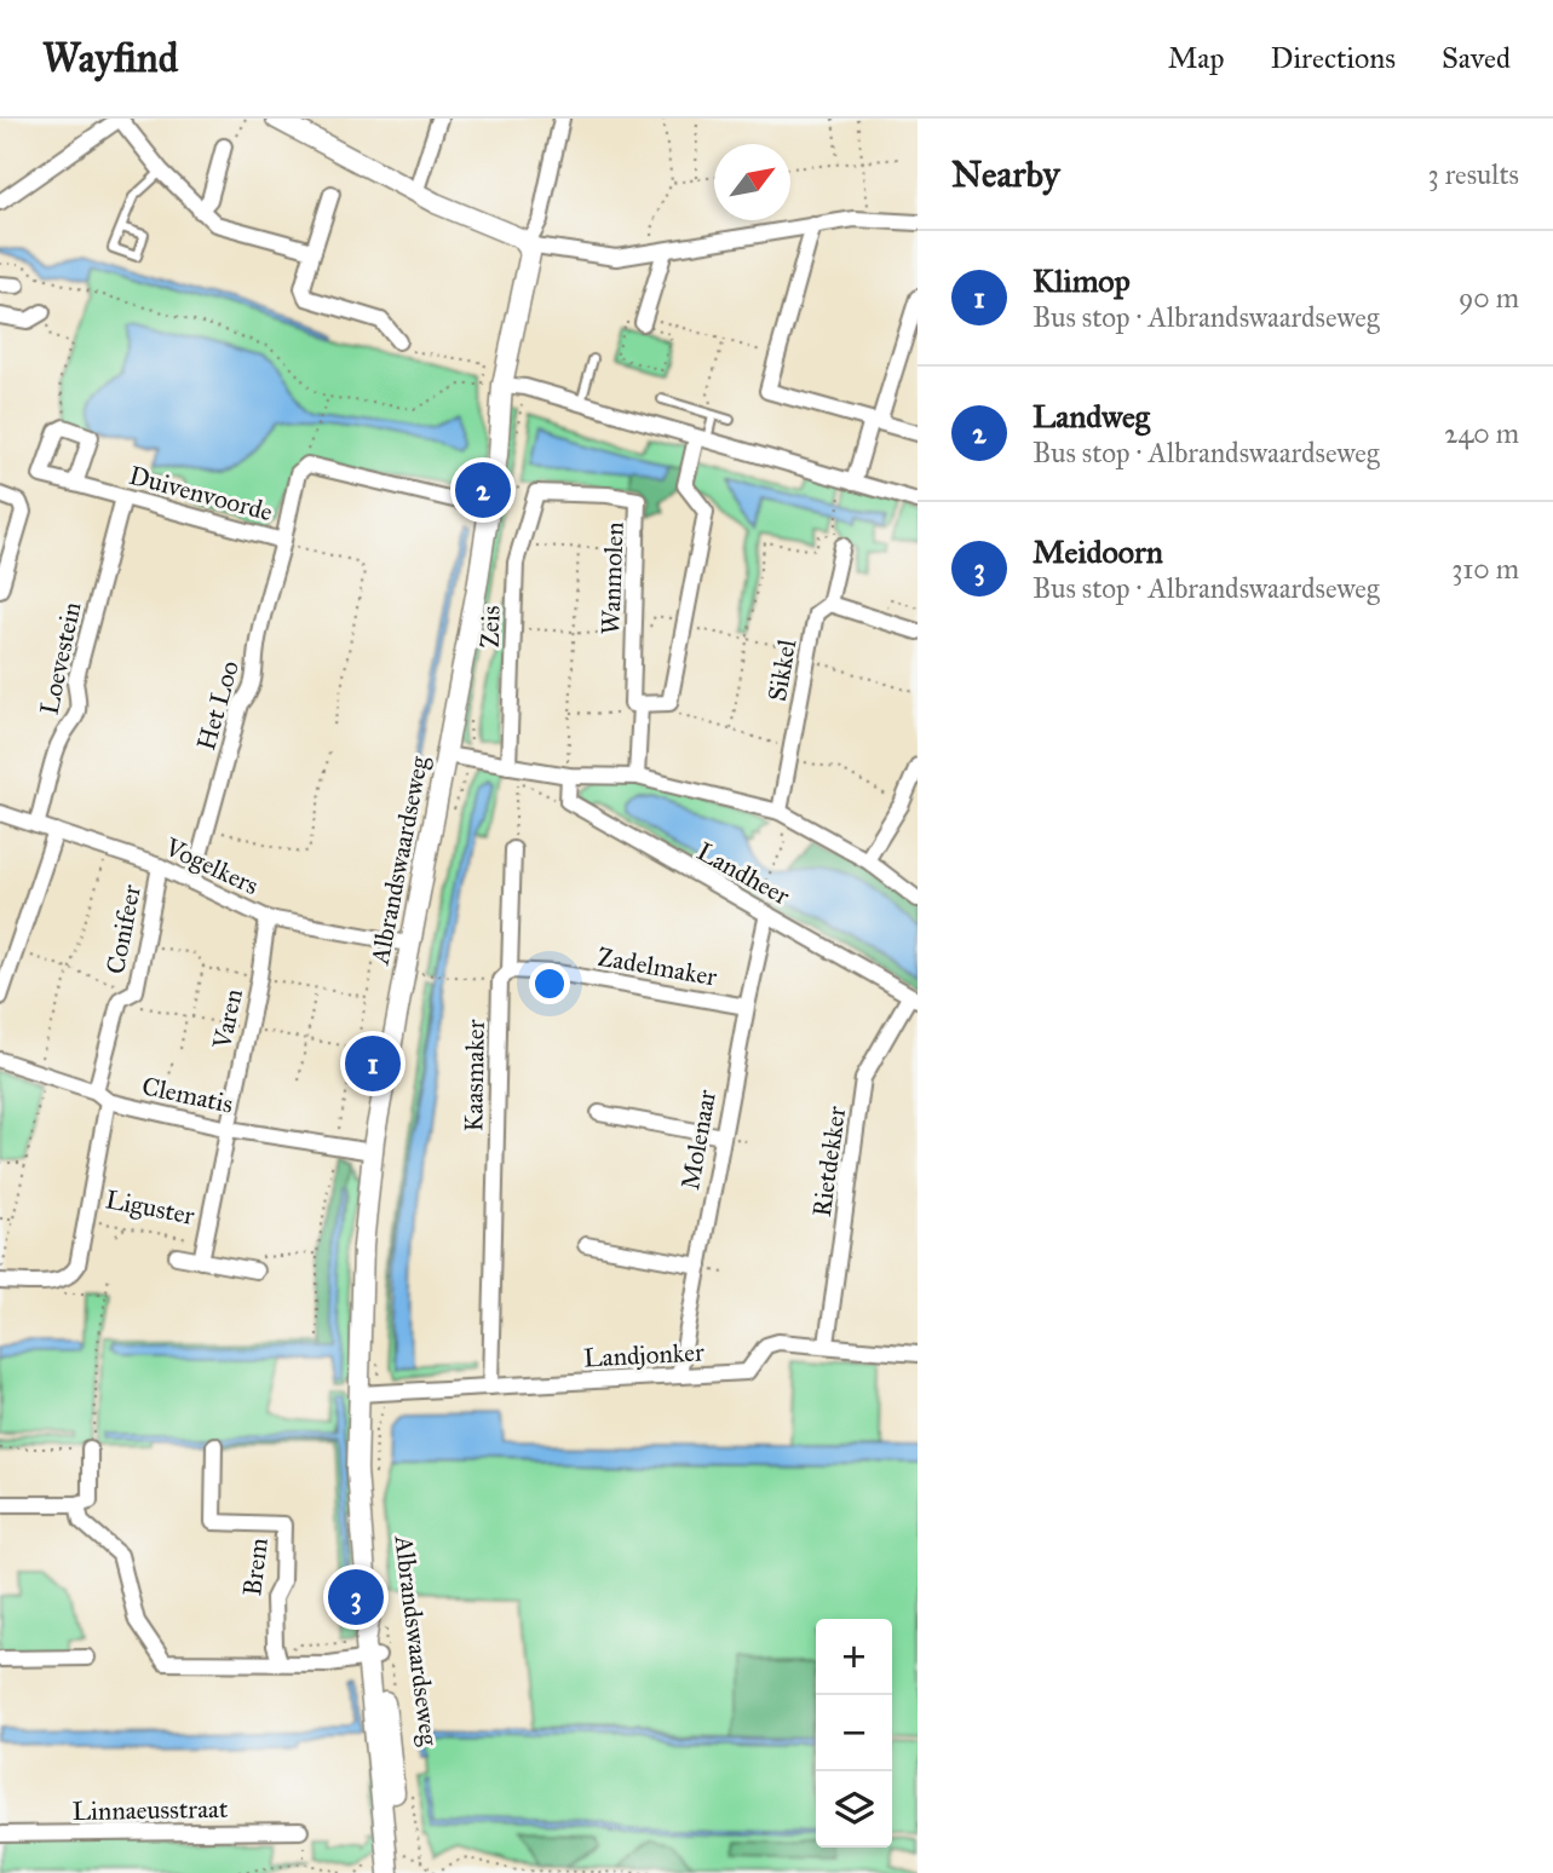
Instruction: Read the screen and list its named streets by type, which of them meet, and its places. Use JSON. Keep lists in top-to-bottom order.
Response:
{
  "streets": {
    "street": [
      "Duivenvoorde",
      "Wanmolen",
      "Zeis",
      "Loevestein",
      "Sikkel",
      "Het Loo",
      "Albrandswaardseweg",
      "Vogelkers",
      "Landheer",
      "Conifeer",
      "Zadelmaker",
      "Varen",
      "Kaasmaker",
      "Clematis",
      "Molenaar",
      "Rietdekker",
      "Liguster",
      "Landjonker",
      "Brem",
      "Linnaeusstraat"
    ]
  },
  "crossings": [
    ["Duivenvoorde", "Loevestein"],
    ["Duivenvoorde", "Het Loo"],
    ["Wanmolen", "Zeis"],
    ["Loevestein", "Vogelkers"],
    ["Het Loo", "Vogelkers"],
    ["Albrandswaardseweg", "Vogelkers"],
    ["Albrandswaardseweg", "Zadelmaker"],
    ["Albrandswaardseweg", "Kaasmaker"],
    ["Albrandswaardseweg", "Clematis"],
    ["Albrandswaardseweg", "Landjonker"],
    ["Vogelkers", "Conifeer"],
    ["Vogelkers", "Varen"],
    ["Landheer", "Molenaar"],
    ["Landheer", "Rietdekker"],
    ["Conifeer", "Clematis"],
    ["Conifeer", "Liguster"],
    ["Zadelmaker", "Kaasmaker"],
    ["Zadelmaker", "Molenaar"],
    ["Varen", "Clematis"],
    ["Varen", "Liguster"],
    ["Kaasmaker", "Landjonker"],
    ["Clematis", "Liguster"],
    ["Molenaar", "Landjonker"],
    ["Rietdekker", "Landjonker"]
  ],
  "north": "top right",
  "page": {
    "header": "Wayfind",
    "nav": ["Map", "Directions", "Saved"],
    "heading": ["Nearby", "3 results"],
    "list": [
      {
        "mark": "1",
        "name": "Klimop",
        "note": "Bus stop · Albrandswaardseweg",
        "value": "90 m"
      },
      {
        "mark": "2",
        "name": "Landweg",
        "note": "Bus stop · Albrandswaardseweg",
        "value": "240 m"
      },
      {
        "mark": "3",
        "name": "Meidoorn",
        "note": "Bus stop · Albrandswaardseweg",
        "value": "310 m"
      }
    ],
    "pins": ["2", "1", "3"],
    "map_buttons": ["+", "−"]
  }
}
